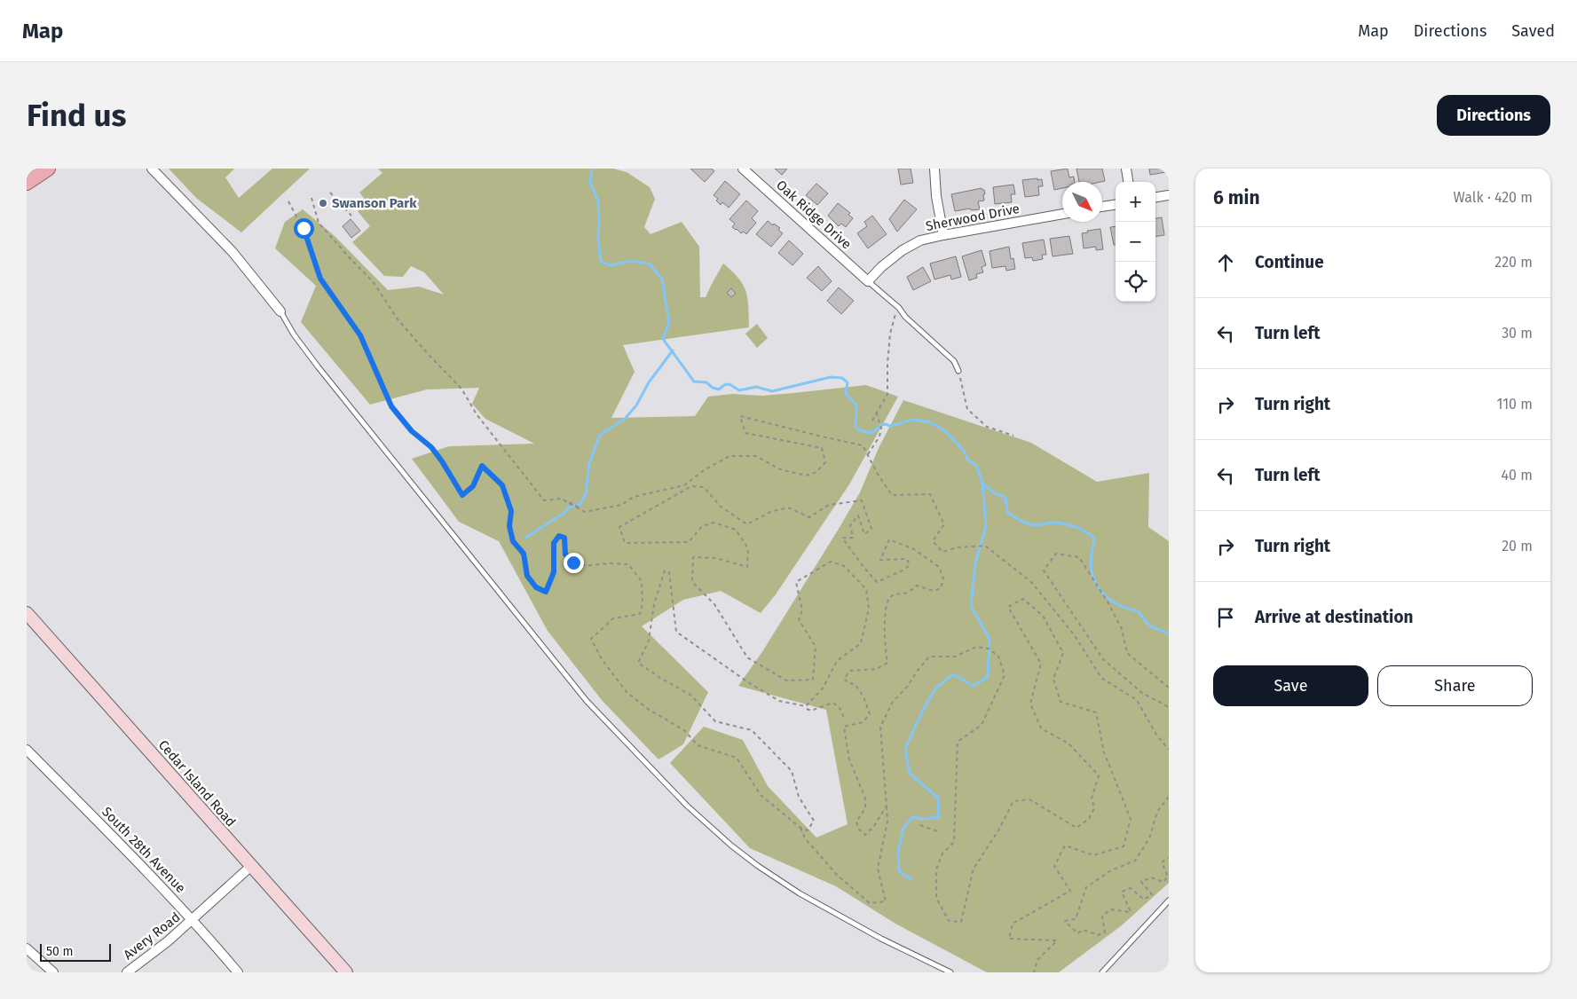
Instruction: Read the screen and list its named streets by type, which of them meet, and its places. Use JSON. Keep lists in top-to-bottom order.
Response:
{
  "streets": {
    "street": [
      "Oak Ridge Drive",
      "Sherwood Drive",
      "Cedar Island Road",
      "South 28th Avenue",
      "Avery Road"
    ]
  },
  "crossings": [
    ["Oak Ridge Drive", "Sherwood Drive"],
    ["Cedar Island Road", "Avery Road"],
    ["South 28th Avenue", "Avery Road"]
  ],
  "places": ["Swanson Park"],
  "scale_bar": "50 m",
  "north": "bottom right",
  "page": {
    "header": "Map",
    "nav": ["Map", "Directions", "Saved"],
    "buttons": [
      "Directions",
      ["Save", "Share"]
    ],
    "title": "Find us",
    "heading": ["6 min", "Walk · 420 m"],
    "map_buttons": ["+", "−"],
    "list": [
      ["Continue", "220 m"],
      ["Turn left", "30 m"],
      ["Turn right", "110 m"],
      ["Turn left", "40 m"],
      ["Turn right", "20 m"],
      "Arrive at destination"
    ],
    "scale": "50 m"
  }
}
